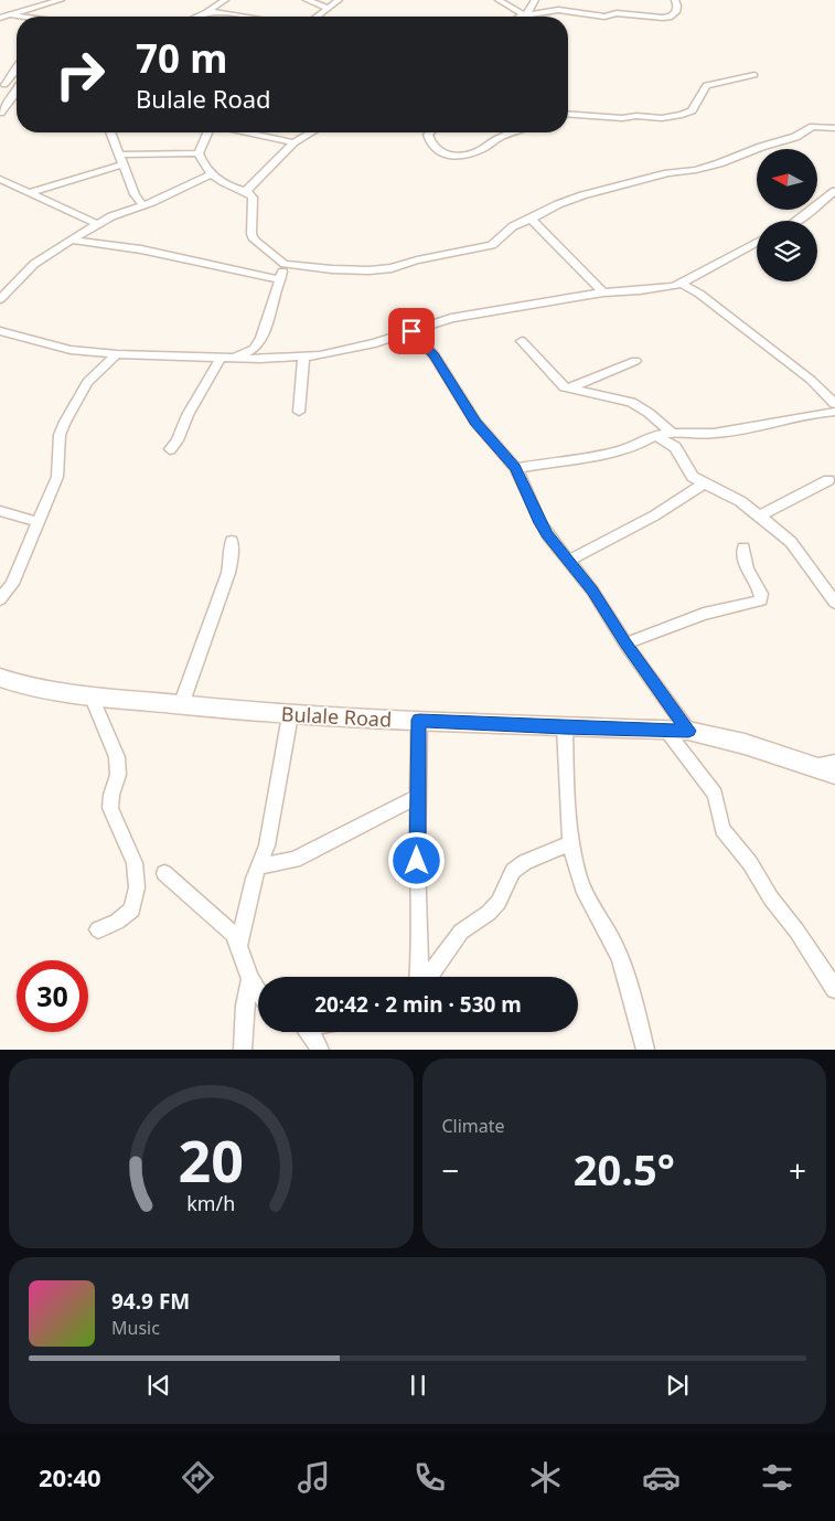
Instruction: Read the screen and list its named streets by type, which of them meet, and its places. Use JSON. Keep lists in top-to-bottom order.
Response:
{
  "streets": {
    "street": ["Bulale Road"]
  },
  "north": "left",
  "page": {
    "turn": ["70 m", "Bulale Road"],
    "limit": "30",
    "trip": "20:42 · 2 min · 530 m",
    "tile": "Climate",
    "heat": ["−", "20.5°", "+"],
    "song": ["94.9 FM", "Music"],
    "tabs": "20:40",
    "gauge": ["20", "km/h"]
  }
}
